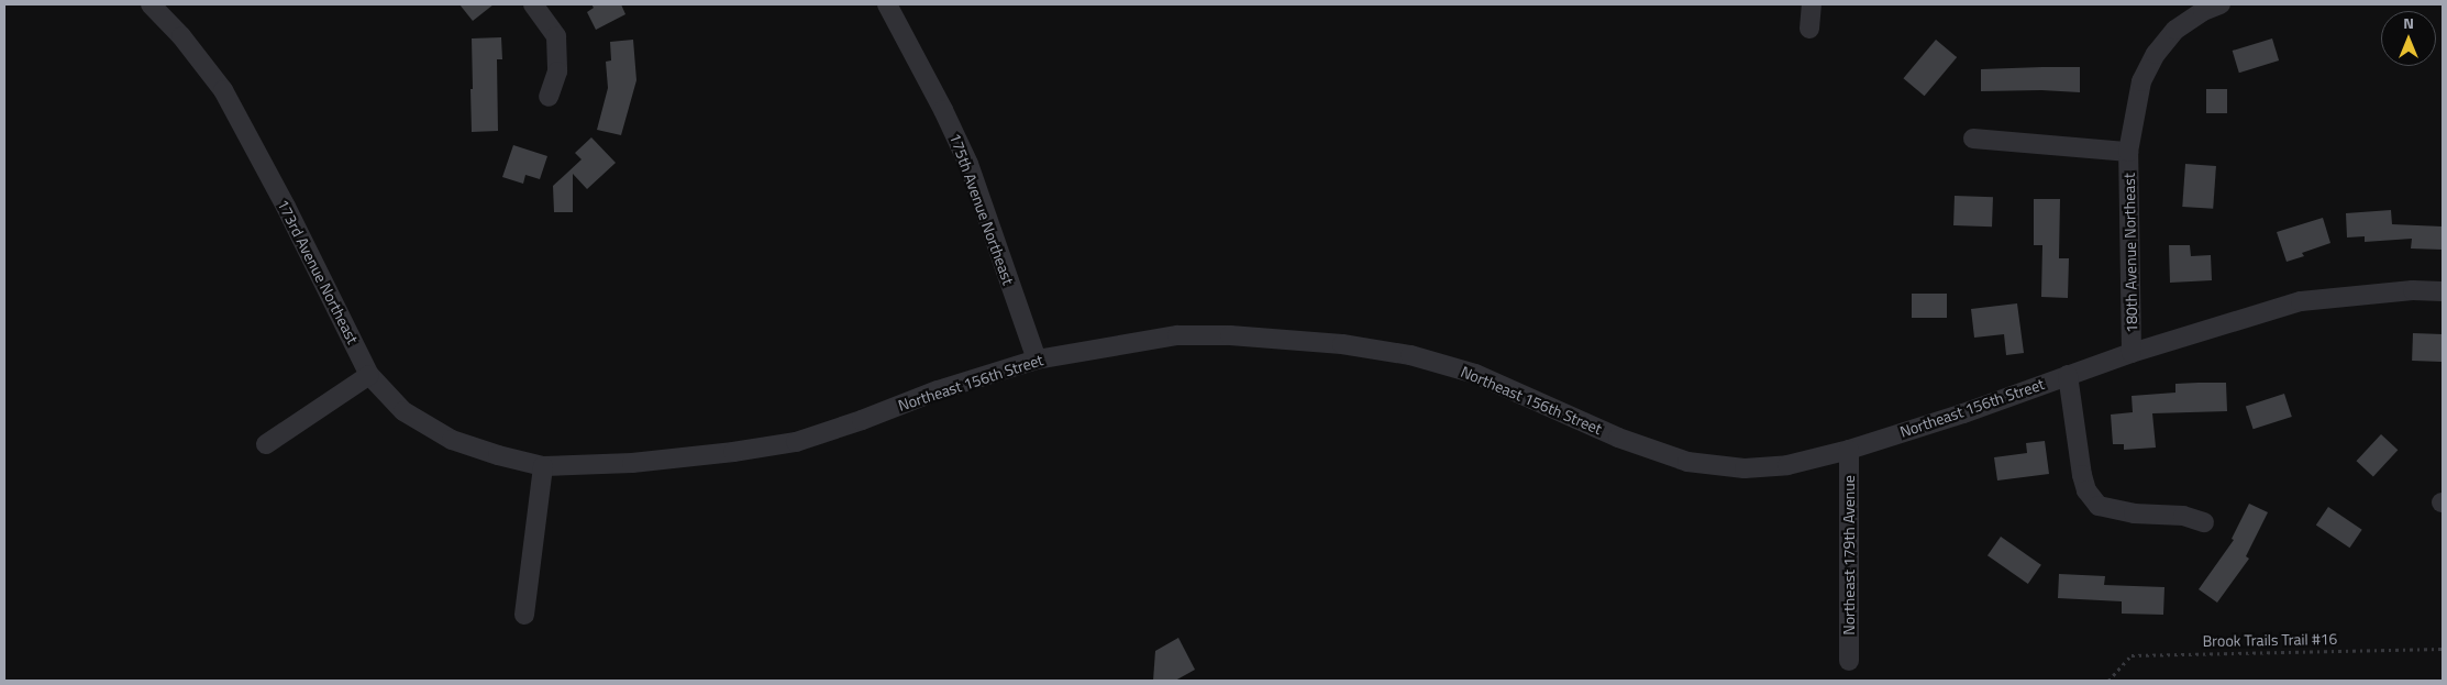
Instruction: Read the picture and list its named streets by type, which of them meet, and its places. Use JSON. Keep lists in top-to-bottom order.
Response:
{
  "streets": {
    "street": [
      "175th Avenue Northeast",
      "180th Avenue Northeast",
      "173rd Avenue Northeast",
      "Northeast 156th Street",
      "Northeast 179th Avenue"
    ],
    "path": ["Brook Trails Trail #16"]
  },
  "crossings": [
    ["175th Avenue Northeast", "Northeast 156th Street"],
    ["180th Avenue Northeast", "Northeast 156th Street"],
    ["173rd Avenue Northeast", "Northeast 156th Street"],
    ["Northeast 156th Street", "Northeast 179th Avenue"]
  ],
  "north": "top"
}
